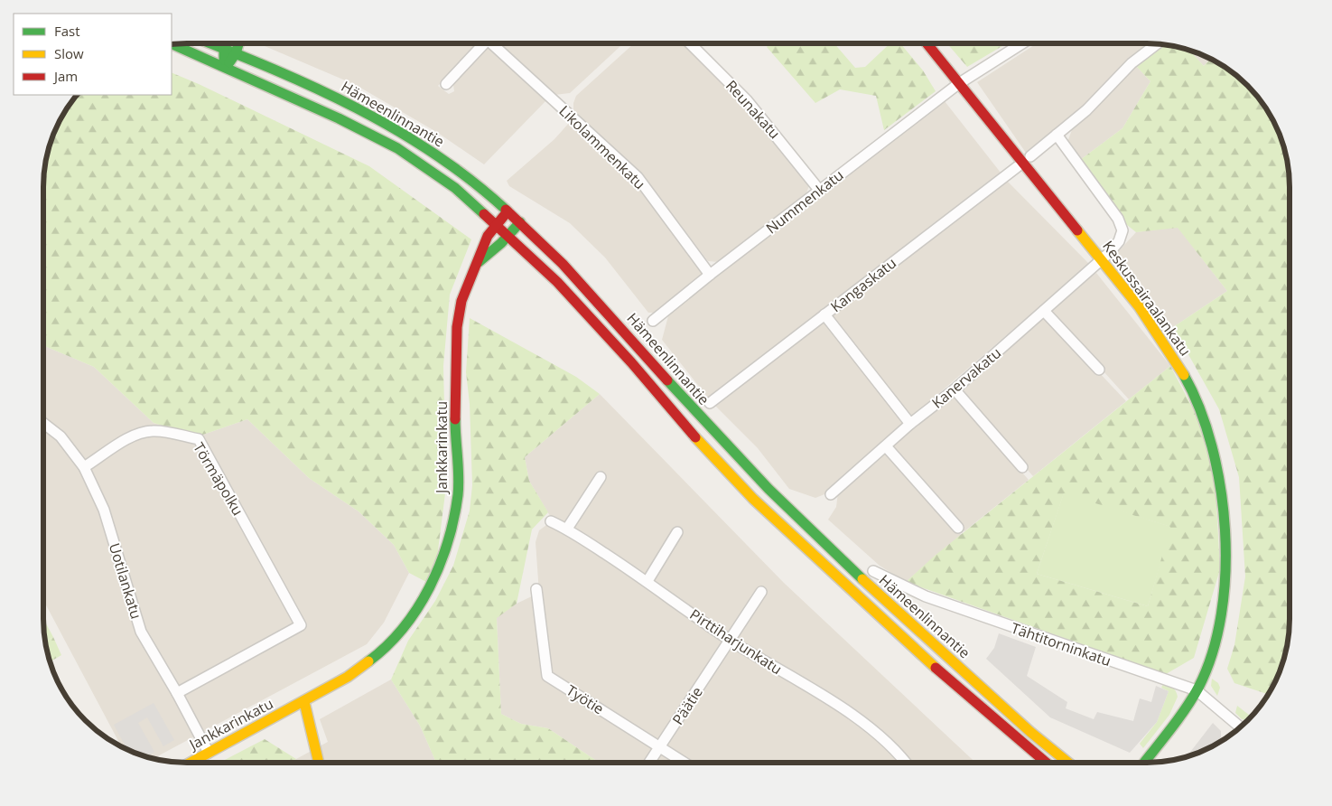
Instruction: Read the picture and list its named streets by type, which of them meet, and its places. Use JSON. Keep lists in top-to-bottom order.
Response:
{
  "streets": {
    "main road": ["Hämeenlinnantie", "Keskussairaalankatu", "Jankkarinkatu"],
    "street": [
      "Reunakatu",
      "Likolammenkatu",
      "Nummenkatu",
      "Kangaskatu",
      "Kanervakatu",
      "Törmäpolku",
      "Uotilankatu",
      "Pirttiharjunkatu",
      "Tähtitorninkatu",
      "Työtie",
      "Päätie"
    ]
  },
  "crossings": [
    ["Reunakatu", "Nummenkatu"],
    ["Hämeenlinnantie", "Jankkarinkatu"],
    ["Likolammenkatu", "Nummenkatu"],
    ["Nummenkatu", "Keskussairaalankatu"],
    ["Keskussairaalankatu", "Kanervakatu"],
    ["Keskussairaalankatu", "Tähtitorninkatu"],
    ["Jankkarinkatu", "Uotilankatu"],
    ["Törmäpolku", "Uotilankatu"],
    ["Pirttiharjunkatu", "Päätie"],
    ["Työtie", "Päätie"]
  ],
  "legend": ["Fast", "Slow", "Jam"]
}
